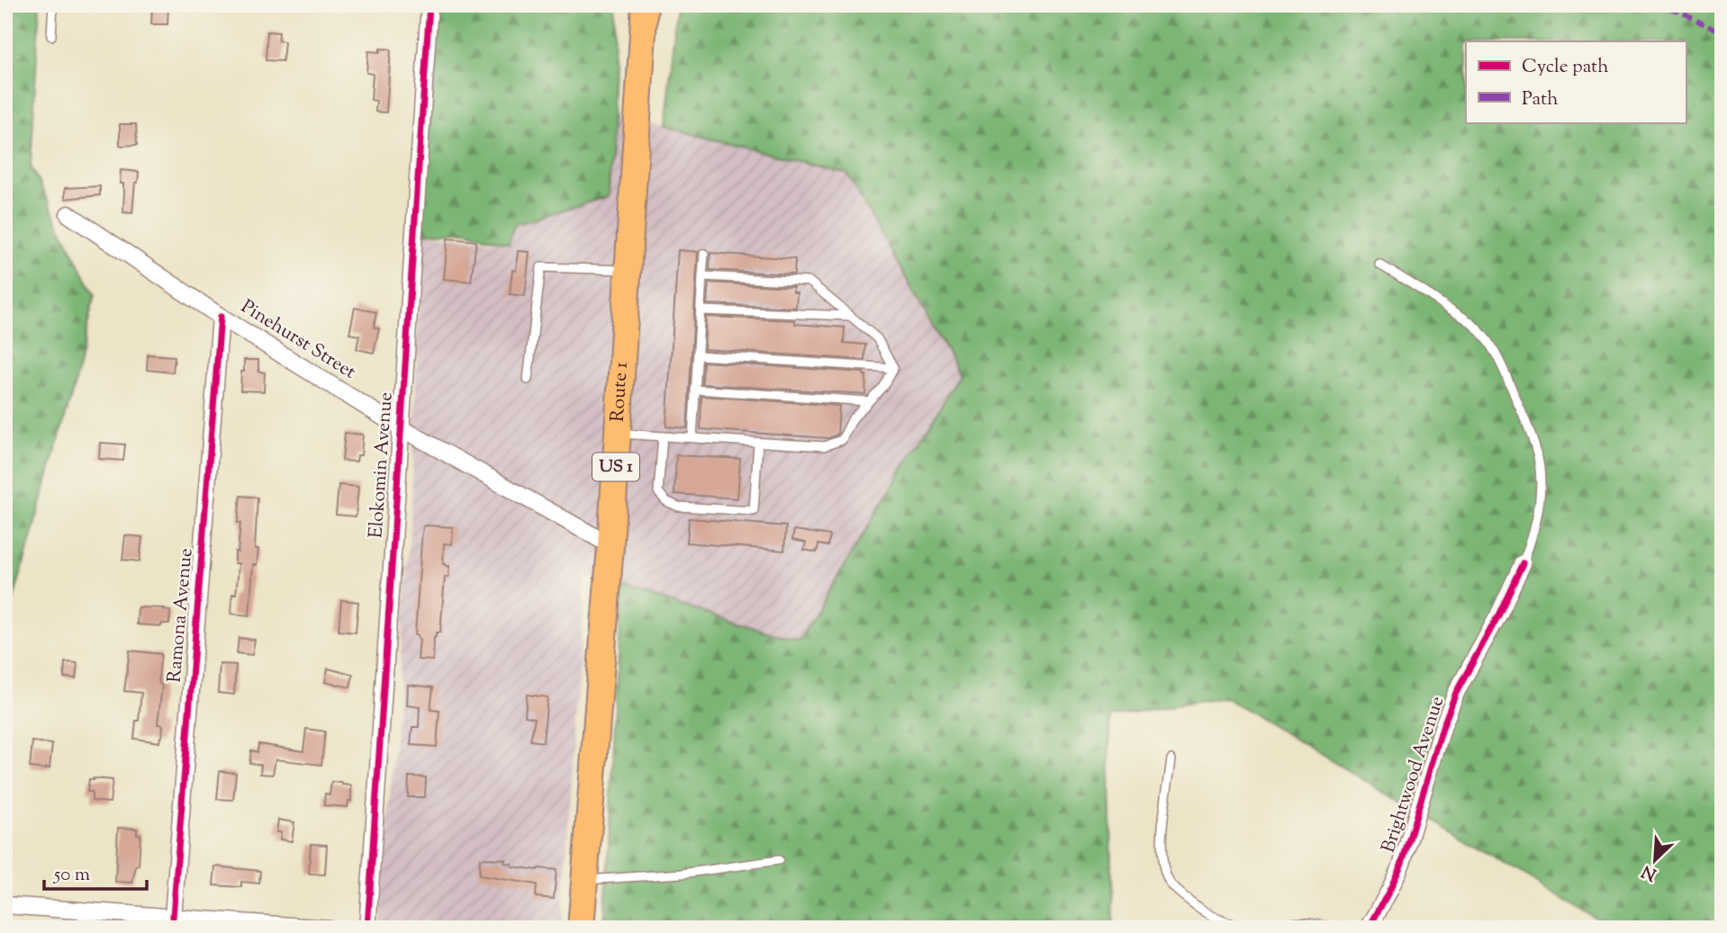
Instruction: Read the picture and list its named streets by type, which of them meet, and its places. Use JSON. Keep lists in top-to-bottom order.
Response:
{
  "streets": {
    "main road": ["Route 1", "US 1"],
    "street": [
      "Pinehurst Street",
      "Elokomin Avenue",
      "Ramona Avenue",
      "Brightwood Avenue"
    ]
  },
  "crossings": [
    ["Pinehurst Street", "Route 1"],
    ["Pinehurst Street", "Elokomin Avenue"],
    ["Pinehurst Street", "Ramona Avenue"]
  ],
  "legend": ["Cycle path", "Path"],
  "scale_bar": "50 m",
  "north": "bottom left"
}
